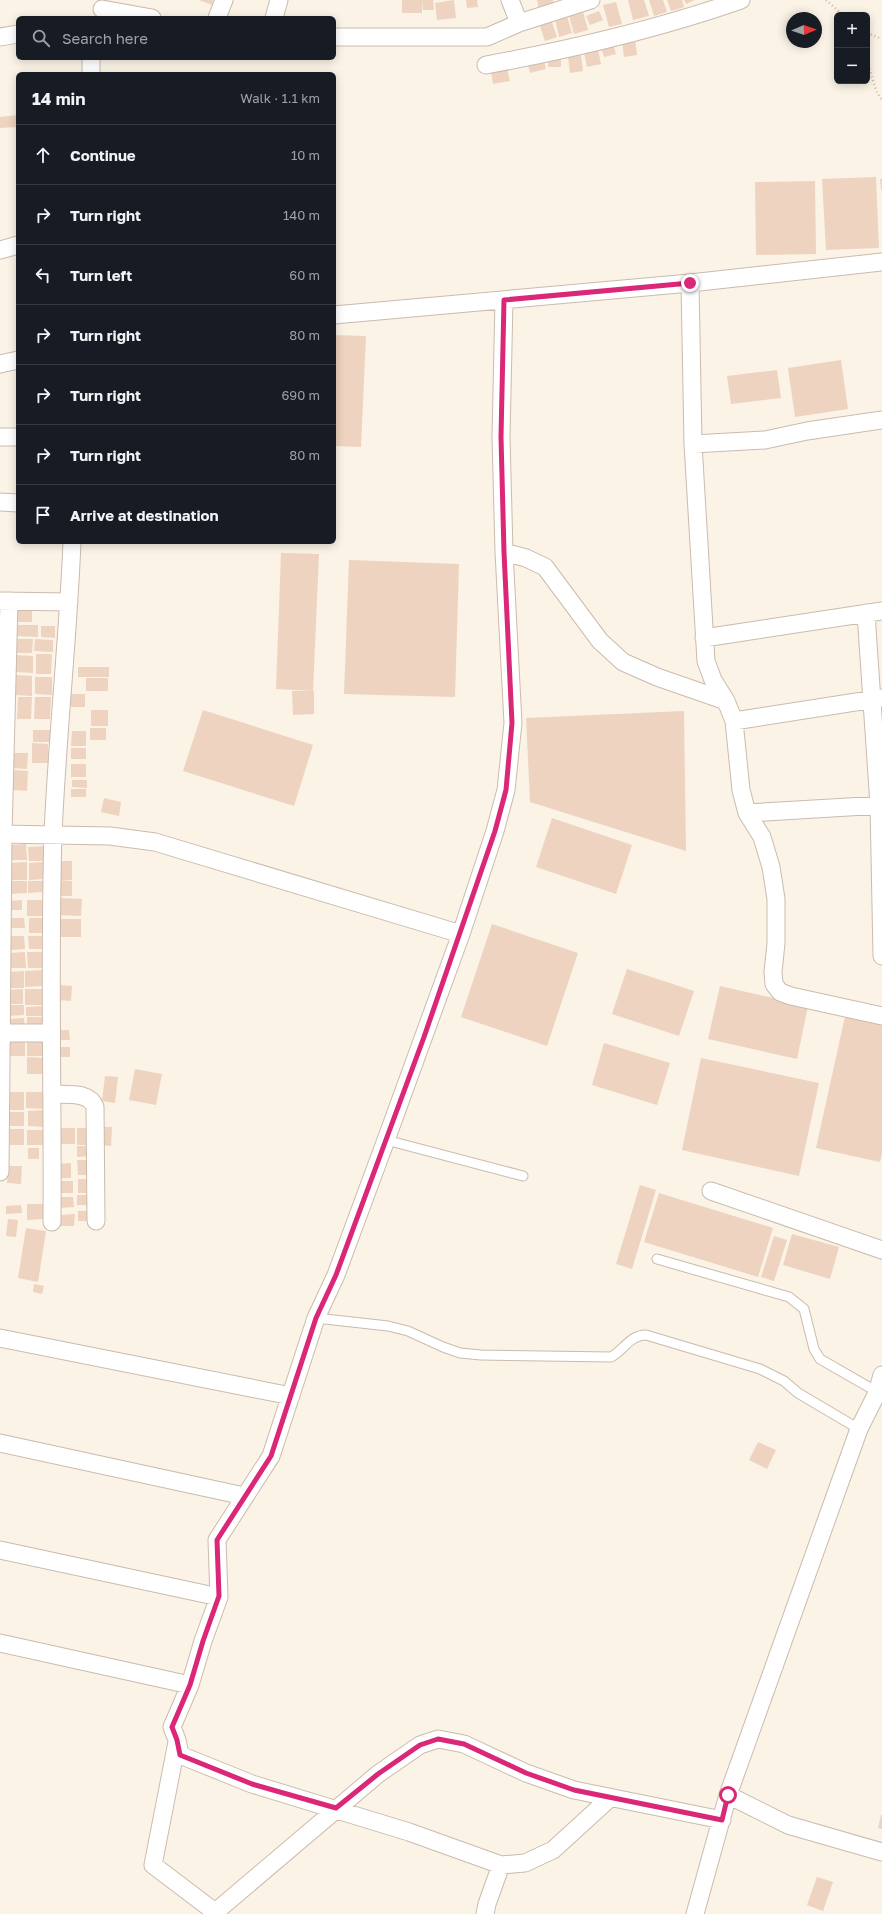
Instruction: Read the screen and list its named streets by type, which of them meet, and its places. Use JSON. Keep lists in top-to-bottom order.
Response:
{
  "north": "right",
  "page": {
    "map_buttons": ["+", "−"],
    "search": "Search here",
    "heading": ["14 min", "Walk · 1.1 km"],
    "list": [
      ["Continue", "10 m"],
      ["Turn right", "140 m"],
      ["Turn left", "60 m"],
      ["Turn right", "80 m"],
      ["Turn right", "690 m"],
      ["Turn right", "80 m"],
      "Arrive at destination"
    ]
  }
}
